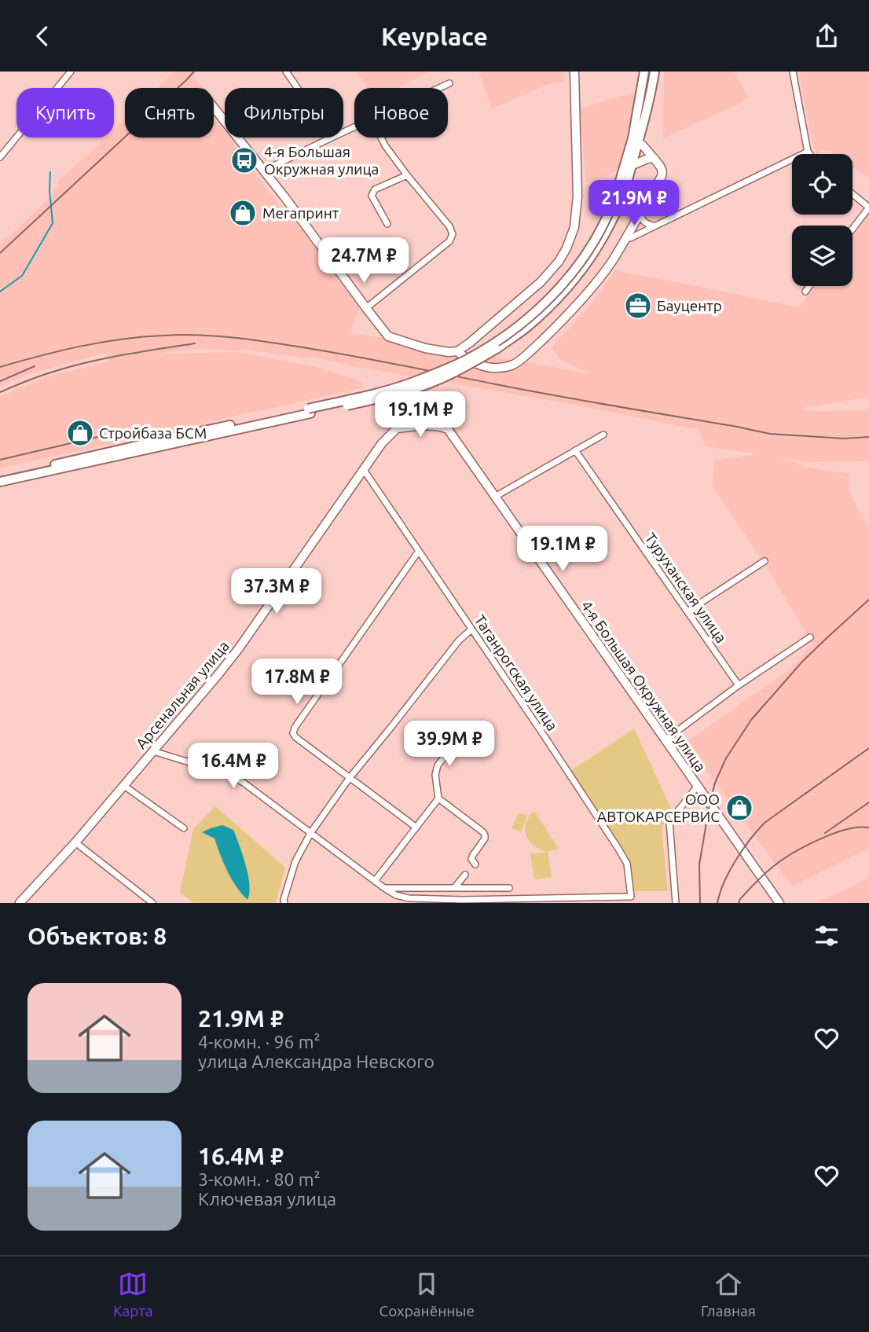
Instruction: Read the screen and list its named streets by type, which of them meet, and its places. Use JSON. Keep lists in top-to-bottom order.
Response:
{
  "streets": {
    "street": [
      "Туруханская улица",
      "Таганрогская улица",
      "4-я Большая Окружная улица",
      "Арсенальная улица"
    ]
  },
  "crossings": [
    ["Таганрогская улица", "Арсенальная улица"],
    ["4-я Большая Окружная улица", "Арсенальная улица"]
  ],
  "places": {
    "bus stop": ["4-я Большая Окружная улица"],
    "shop": ["Мегапринт", "Стройбаза БСМ", "ООО АВТОКАРСЕРВИС"],
    "office": ["Бауцентр"]
  },
  "page": {
    "header": "Keyplace",
    "chip": [
      "Купить",
      "Снять",
      "Фильтры",
      "Новое"
    ],
    "price": [
      "21.9M ₽",
      "24.7M ₽",
      "19.1M ₽",
      "19.1M ₽",
      "37.3M ₽",
      "17.8M ₽",
      "39.9M ₽",
      "16.4M ₽"
    ],
    "heading": "Объектов: 8",
    "list": [
      {
        "name": "21.9M ₽",
        "note": "4-комн. · 96 m² · улица Александра Невского"
      },
      {
        "name": "16.4M ₽",
        "note": "3-комн. · 80 m² · Ключевая улица"
      }
    ],
    "tabs": ["Карта", "Сохранённые", "Главная"]
  }
}
